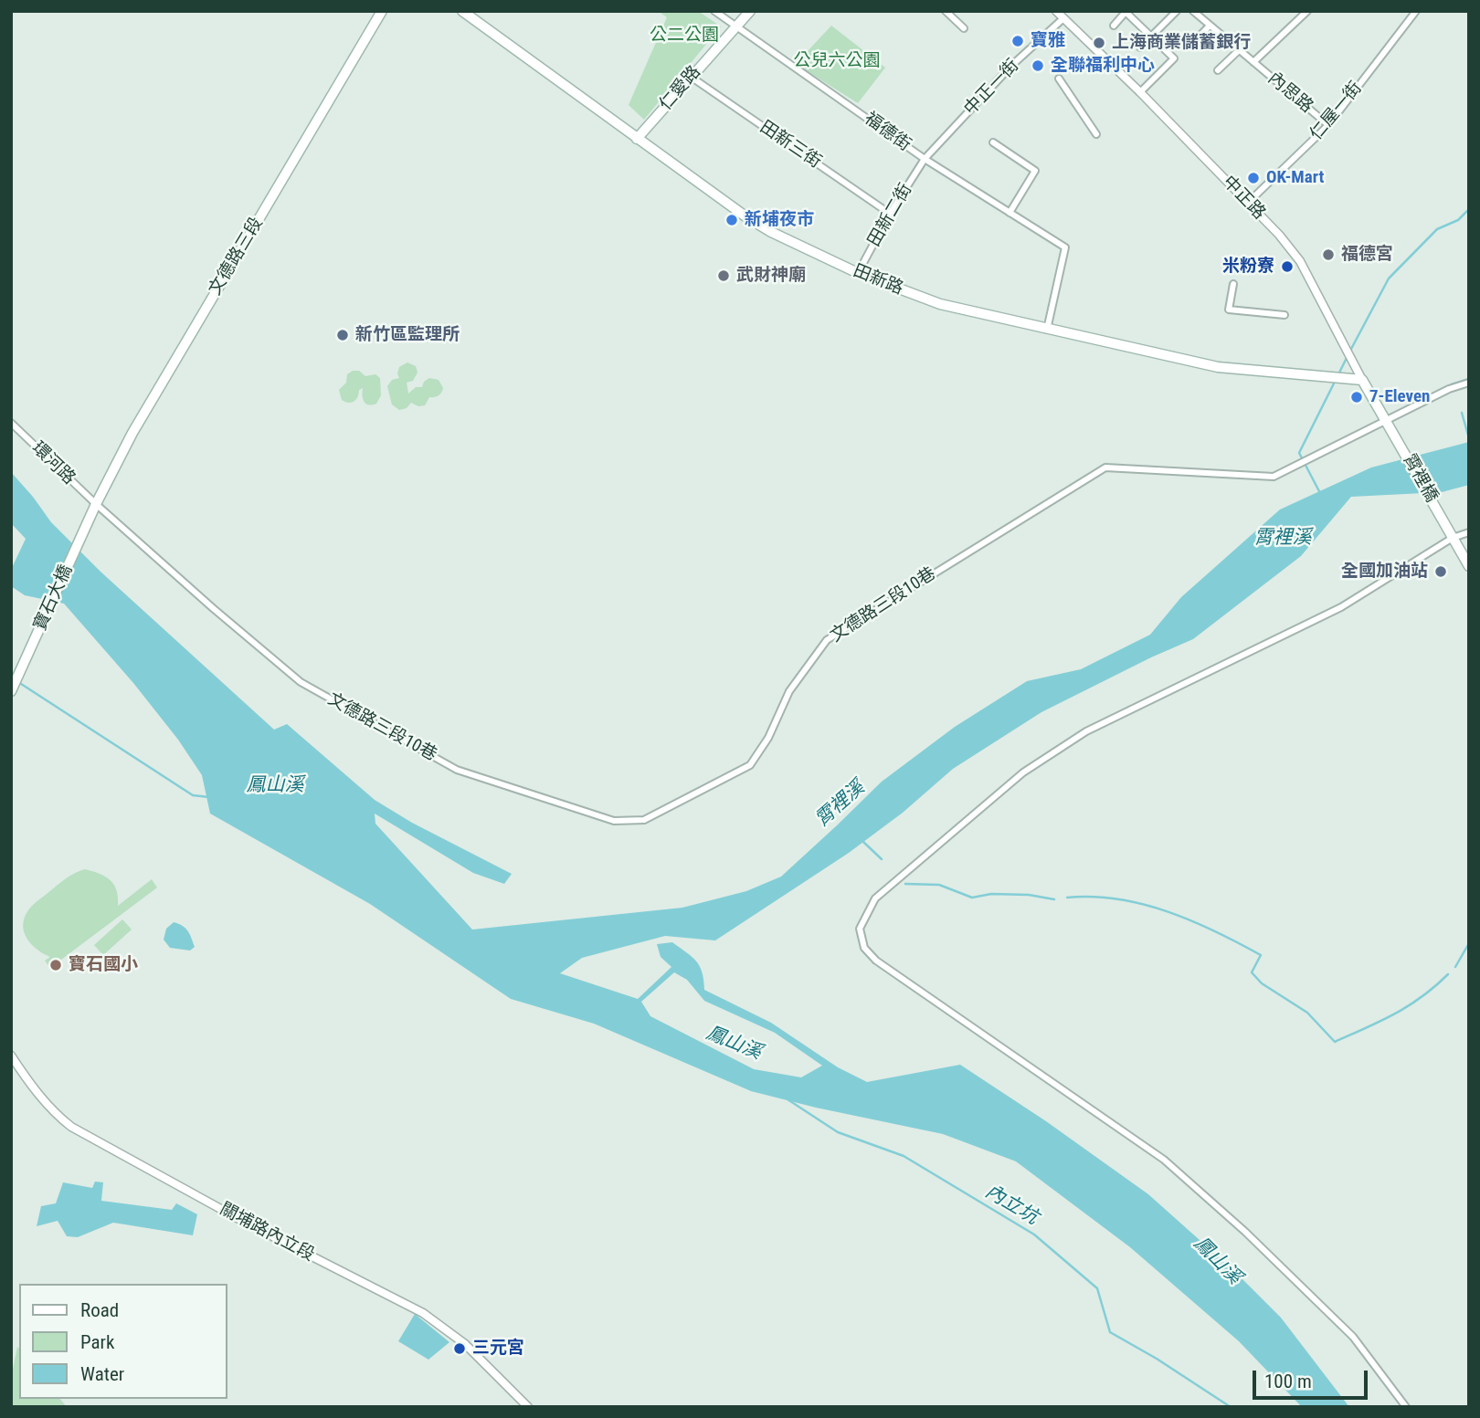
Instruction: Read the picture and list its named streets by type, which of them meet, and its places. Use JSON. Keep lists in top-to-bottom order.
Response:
{
  "streets": {
    "main road": [
      "仁愛路",
      "中正路",
      "文德路三段",
      "田新路",
      "霄裡橋",
      "寶石大橋"
    ],
    "street": [
      "中正一街",
      "內思路",
      "仁屋一街",
      "福德街",
      "田新三街",
      "田新二街",
      "環河路",
      "文德路三段10巷",
      "關埔路內立段"
    ]
  },
  "crossings": [
    ["中正一街", "福德街"],
    ["中正一街", "中正路"],
    ["中正一街", "田新二街"],
    ["仁愛路", "福德街"],
    ["仁愛路", "田新三街"],
    ["仁愛路", "田新路"],
    ["內思路", "仁屋一街"],
    ["仁屋一街", "中正路"],
    ["福德街", "田新二街"],
    ["福德街", "田新路"],
    ["田新三街", "田新二街"],
    ["中正路", "田新路"],
    ["中正路", "霄裡橋"],
    ["中正路", "文德路三段10巷"],
    ["田新二街", "田新路"],
    ["文德路三段", "環河路"],
    ["文德路三段", "寶石大橋"],
    ["文德路三段", "文德路三段10巷"],
    ["環河路", "寶石大橋"],
    ["環河路", "文德路三段10巷"],
    ["霄裡橋", "文德路三段10巷"],
    ["寶石大橋", "文德路三段10巷"]
  ],
  "water": ["霄裡溪", "鳳山溪", "內立坑"],
  "parks": ["公二公園", "公兒六公園"],
  "places": [
    "寶雅",
    "上海商業儲蓄銀行",
    "全聯福利中心",
    "OK-Mart",
    "新埔夜市",
    "福德宮",
    "米粉寮",
    "武財神廟",
    "新竹區監理所",
    "7-Eleven",
    "全國加油站",
    "寶石國小",
    "三元宮"
  ],
  "legend": ["Road", "Park", "Water"],
  "scale_bar": "100 m"
}
